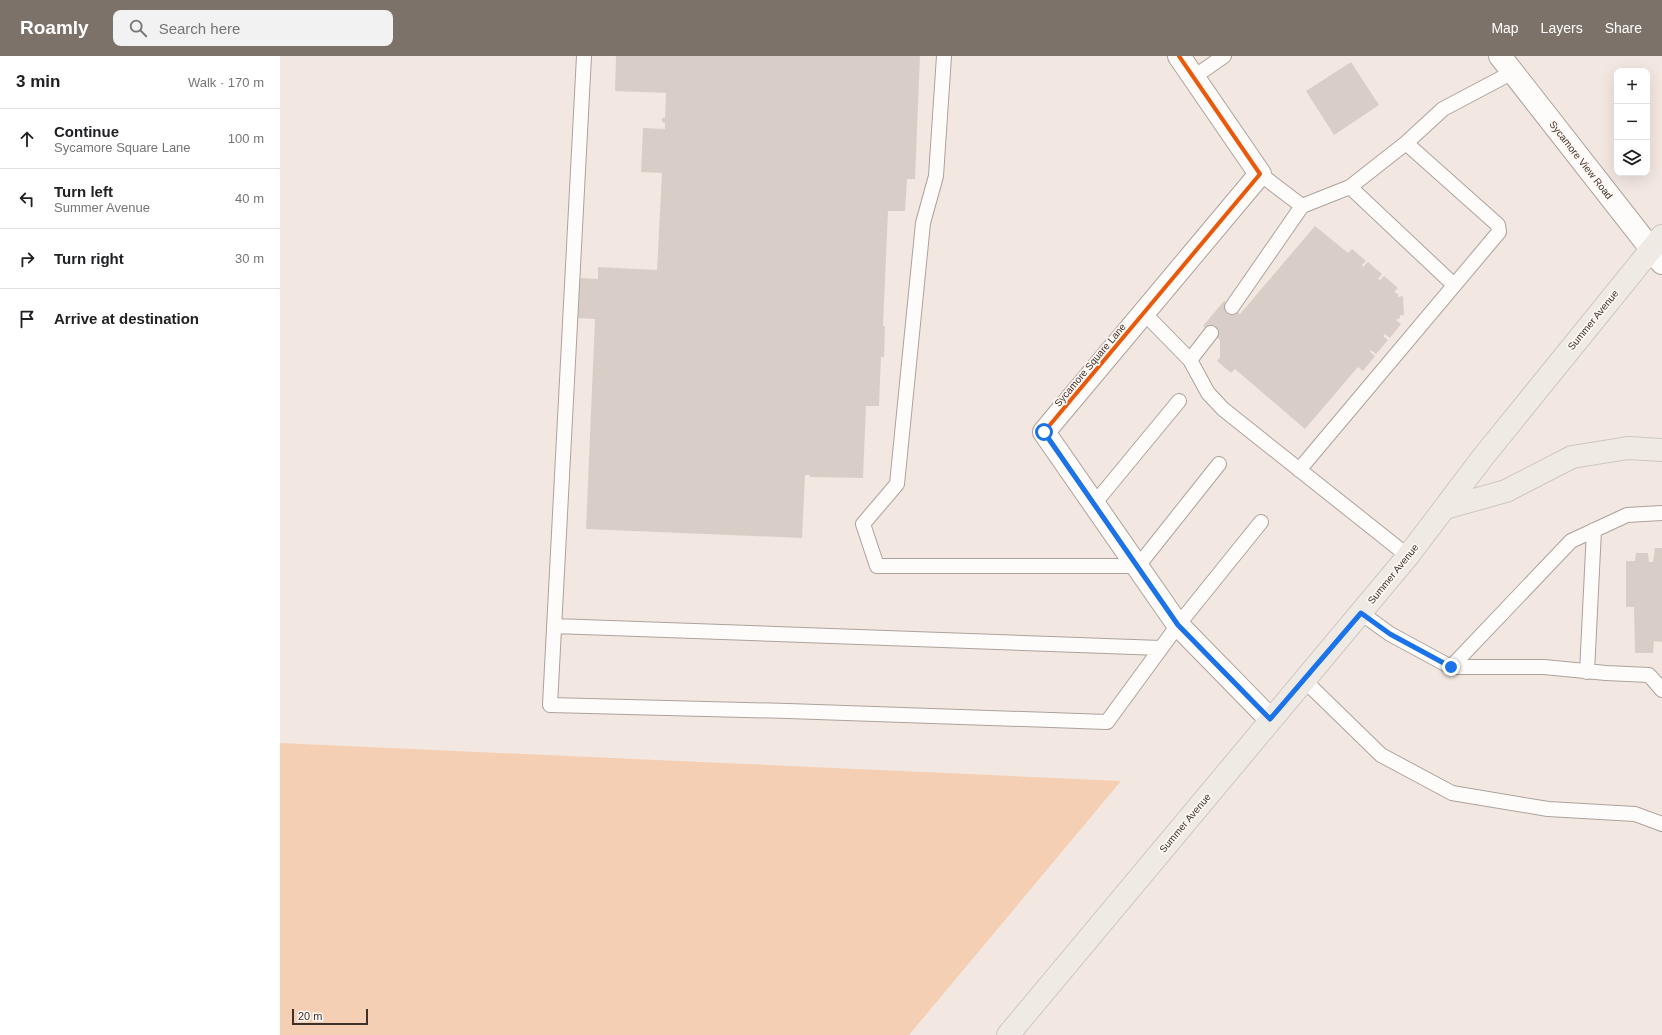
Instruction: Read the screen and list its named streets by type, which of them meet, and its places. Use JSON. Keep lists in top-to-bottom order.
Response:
{
  "streets": {
    "main road": ["Summer Avenue"],
    "street": ["Sycamore View Road", "Sycamore Square Lane"]
  },
  "crossings": [
    ["Sycamore View Road", "Summer Avenue"],
    ["Summer Avenue", "Sycamore Square Lane"]
  ],
  "scale_bar": "20 m",
  "page": {
    "header": "Roamly",
    "search": "Search here",
    "nav": ["Map", "Layers", "Share"],
    "heading": ["3 min", "Walk · 170 m"],
    "map_buttons": ["+", "−"],
    "list": [
      ["Continue", "Sycamore Square Lane", "100 m"],
      ["Turn left", "Summer Avenue", "40 m"],
      ["Turn right", "30 m"],
      "Arrive at destination"
    ],
    "scale": "20 m"
  }
}
